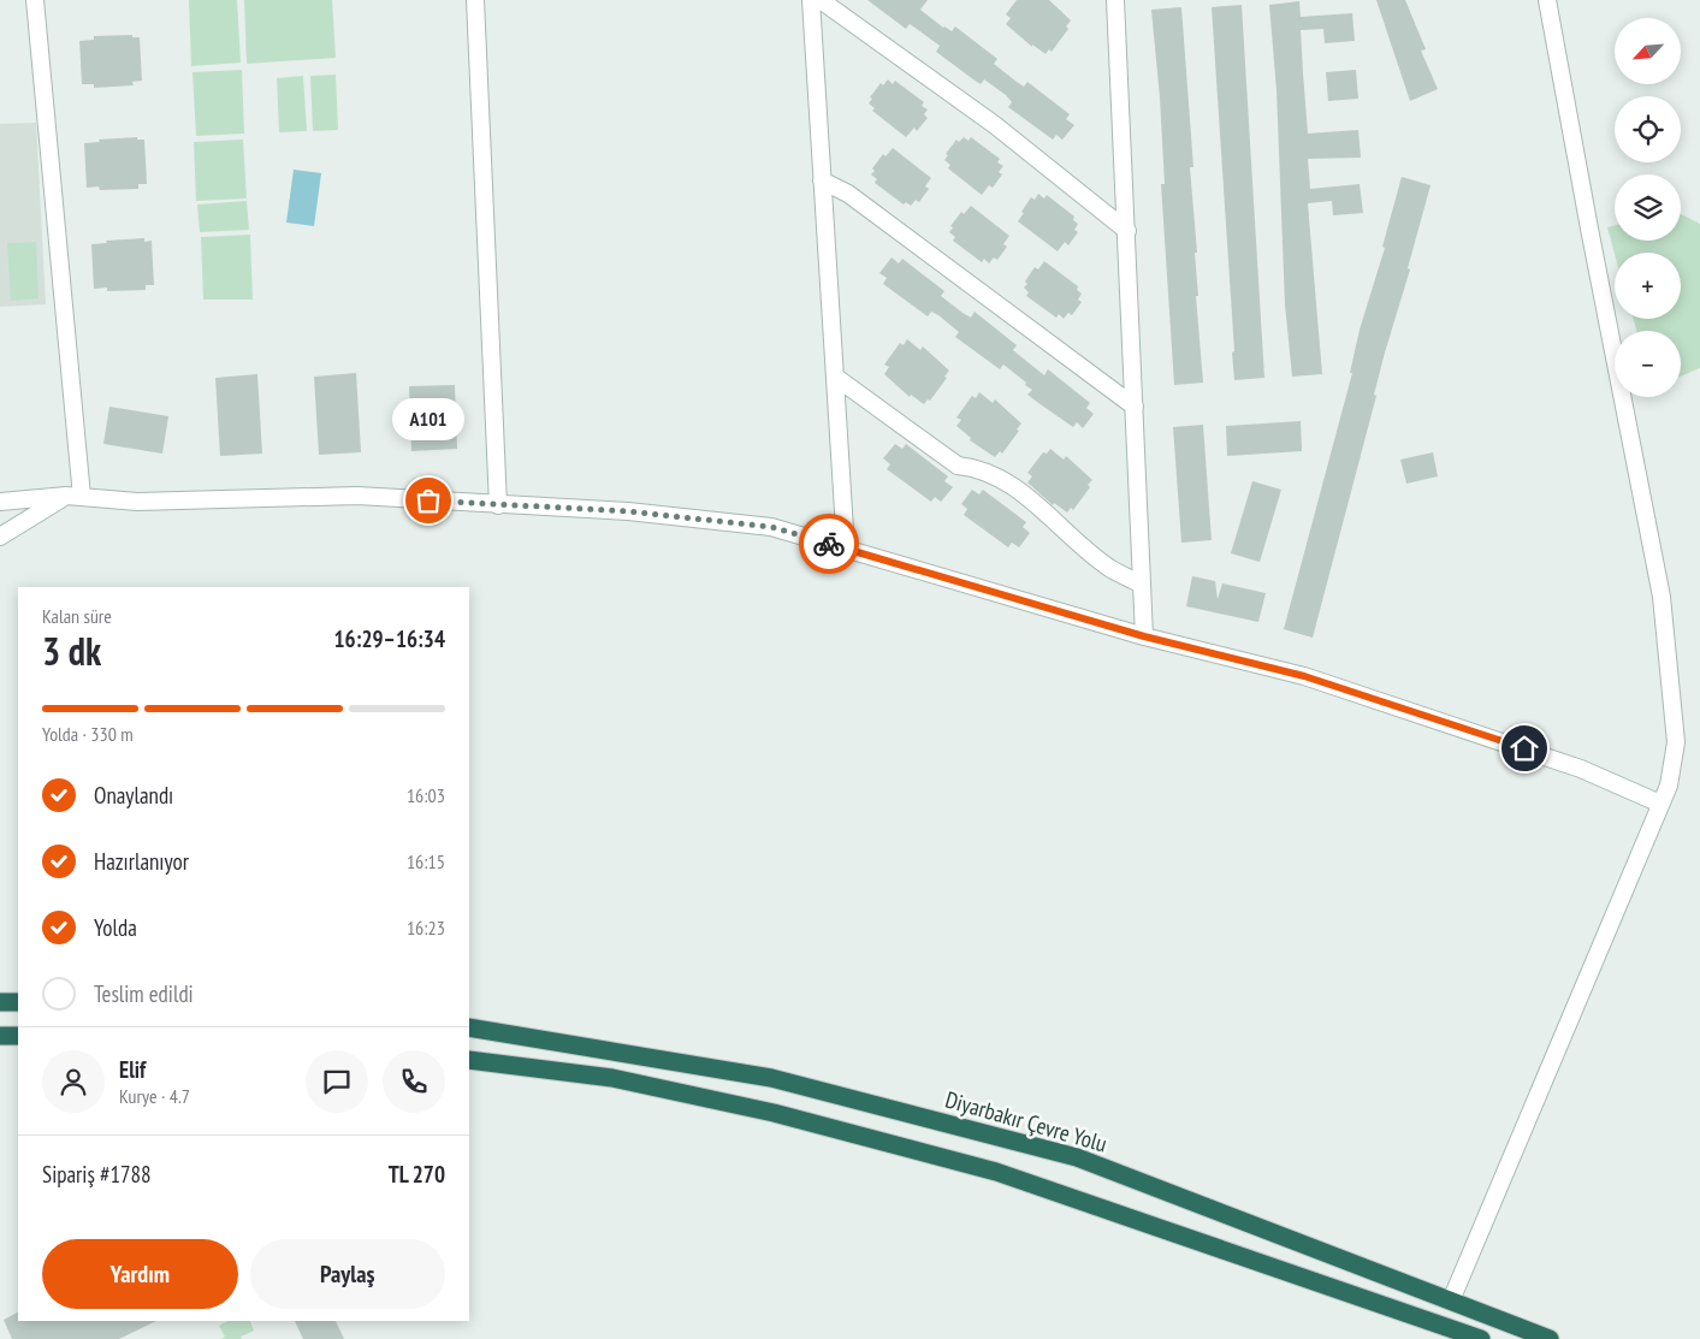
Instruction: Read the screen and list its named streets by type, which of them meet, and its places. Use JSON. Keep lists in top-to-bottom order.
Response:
{
  "streets": {
    "highway": ["Diyarbakır Çevre Yolu"]
  },
  "places": ["A101"],
  "north": "bottom left",
  "page": {
    "map_buttons": ["+", "−"],
    "bubble": "A101",
    "heading": ["3 dk", "Kalan süre", "16:29–16:34"],
    "panel": [
      "Elif",
      "Kurye · 4.7",
      "Sipariş #1788",
      "TL 270"
    ],
    "bar": "Yolda · 330 m",
    "list": [
      ["Onaylandı", "16:03"],
      ["Hazırlanıyor", "16:15"],
      ["Yolda", "16:23"],
      "Teslim edildi"
    ],
    "buttons": ["Yardım", "Paylaş"]
  }
}
